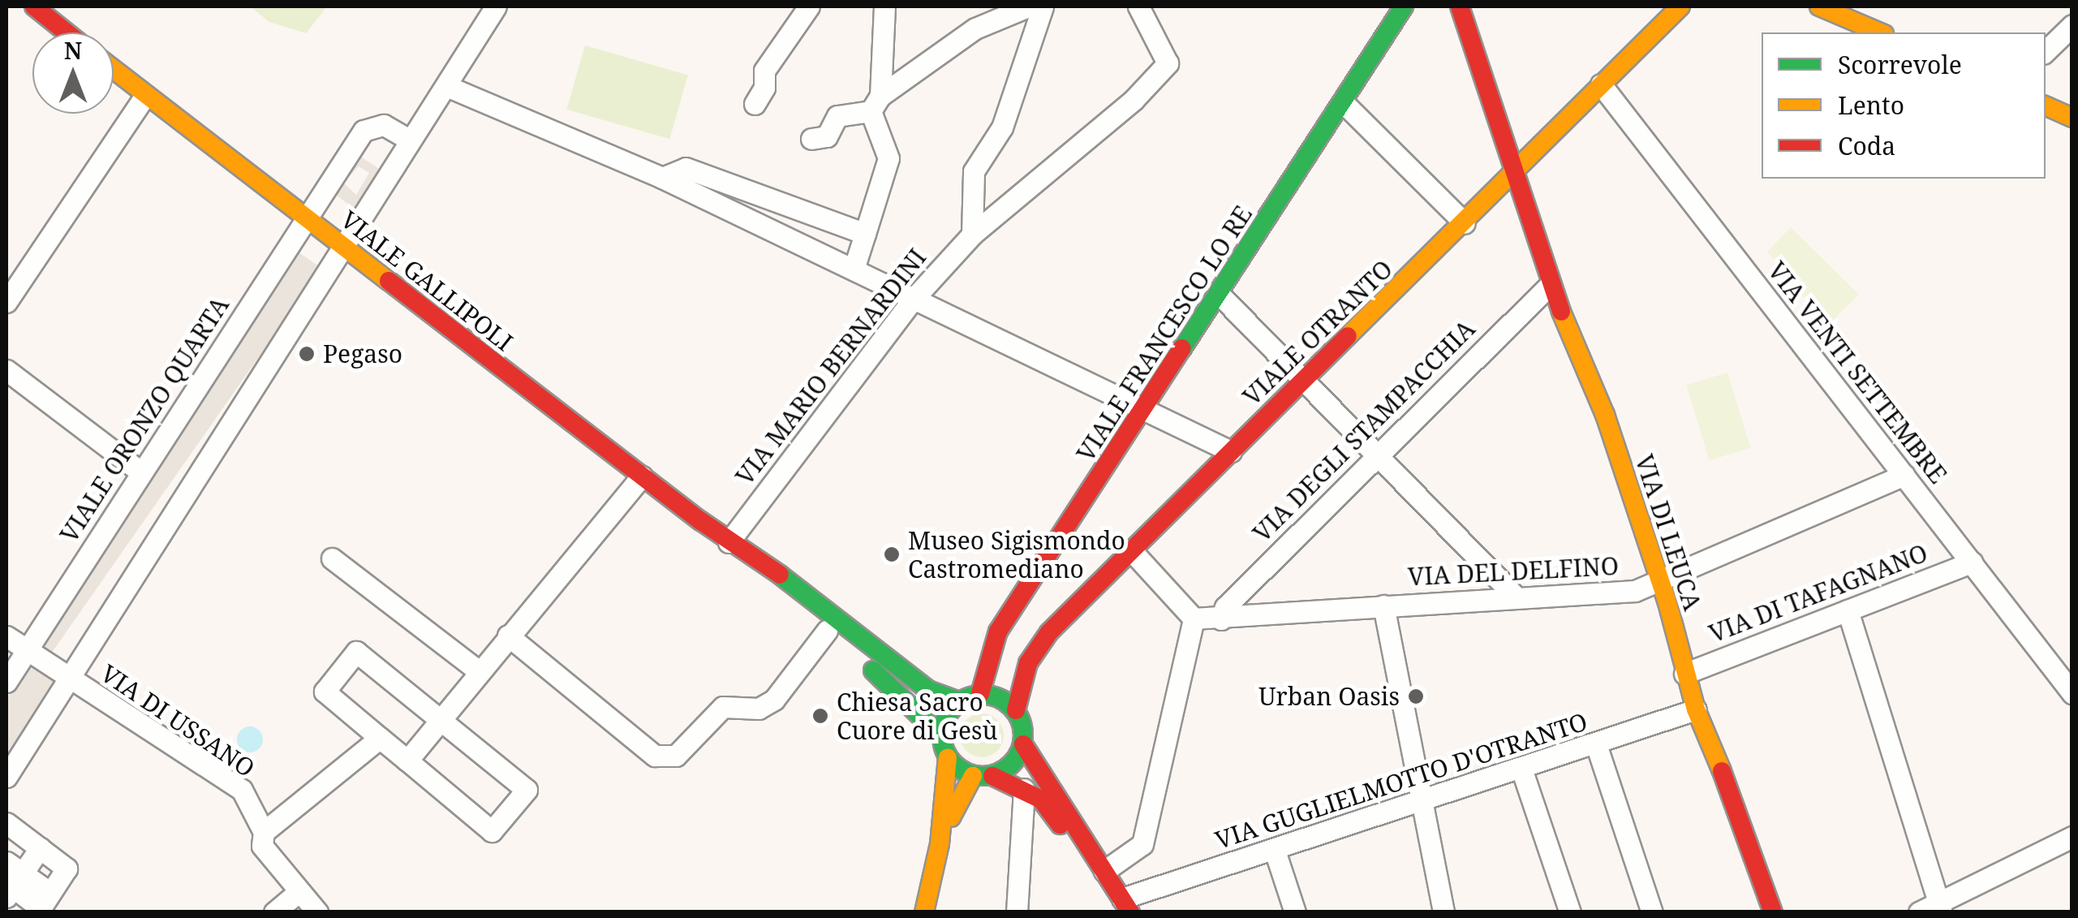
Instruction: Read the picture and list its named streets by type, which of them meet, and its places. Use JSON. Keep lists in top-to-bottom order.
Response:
{
  "streets": {
    "street": [
      "VIALE GALLIPOLI",
      "VIALE OTRANTO",
      "VIALE FRANCESCO LO RE",
      "VIA MARIO BERNARDINI",
      "VIA VENTI SETTEMBRE",
      "VIALE ORONZO QUARTA",
      "VIA DEGLI STAMPACCHIA",
      "VIA DI LEUCA",
      "VIA DEL DELFINO",
      "VIA DI TAFAGNANO",
      "VIA DI USSANO",
      "VIA GUGLIELMOTTO D'OTRANTO"
    ]
  },
  "crossings": [
    ["VIALE GALLIPOLI", "VIALE OTRANTO"],
    ["VIALE GALLIPOLI", "VIALE FRANCESCO LO RE"],
    ["VIALE GALLIPOLI", "VIA MARIO BERNARDINI"],
    ["VIALE GALLIPOLI", "VIALE ORONZO QUARTA"],
    ["VIALE OTRANTO", "VIALE FRANCESCO LO RE"],
    ["VIALE OTRANTO", "VIA VENTI SETTEMBRE"],
    ["VIALE OTRANTO", "VIA DI LEUCA"],
    ["VIA VENTI SETTEMBRE", "VIA DEL DELFINO"],
    ["VIA VENTI SETTEMBRE", "VIA DI TAFAGNANO"],
    ["VIA DEGLI STAMPACCHIA", "VIA DI LEUCA"],
    ["VIA DEGLI STAMPACCHIA", "VIA DEL DELFINO"],
    ["VIA DI LEUCA", "VIA DEL DELFINO"],
    ["VIA DI LEUCA", "VIA DI TAFAGNANO"],
    ["VIA DI LEUCA", "VIA GUGLIELMOTTO D'OTRANTO"]
  ],
  "places": [
    "Pegaso",
    "Museo Sigismondo Castromediano",
    "Urban Oasis",
    "Chiesa Sacro Cuore di Gesù"
  ],
  "legend": ["Scorrevole", "Lento", "Coda"],
  "north": "top"
}
